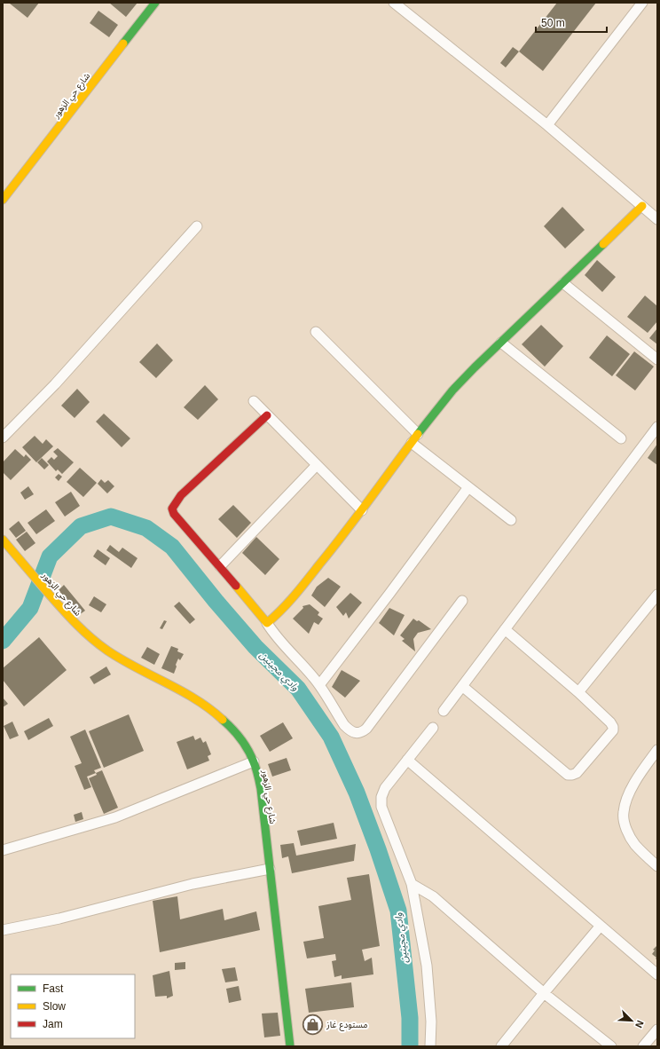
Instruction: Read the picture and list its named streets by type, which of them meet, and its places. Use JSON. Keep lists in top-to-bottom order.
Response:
{
  "streets": {
    "street": ["شارع حي الزهور"]
  },
  "water": ["وادي مجينين"],
  "places": {
    "shop": ["مستودع غاز"]
  },
  "legend": ["Fast", "Slow", "Jam"],
  "scale_bar": "50 m",
  "north": "bottom right"
}
